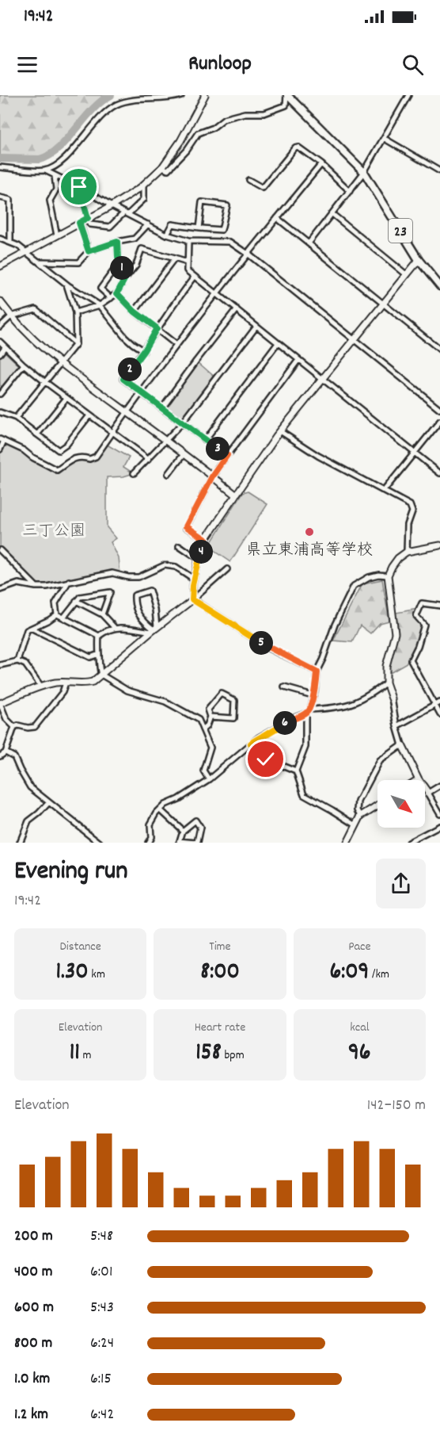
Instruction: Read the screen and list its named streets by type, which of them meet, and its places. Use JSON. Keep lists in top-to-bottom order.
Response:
{
  "streets": {
    "main road": ["23"]
  },
  "parks": ["三丁公園"],
  "places": ["県立東浦高等学校"],
  "north": "bottom right",
  "page": {
    "status": "19:42",
    "header": "Runloop",
    "pins": [
      "1",
      "2",
      "3",
      "4",
      "5",
      "6"
    ],
    "heading": ["Evening run", "19:42"],
    "stats": [
      ["Distance", "1.30 km"],
      ["Time", "8:00"],
      ["Pace", "6:09 /km"],
      ["Elevation", "11 m"],
      ["Heart rate", "158 bpm"],
      ["kcal", "96"]
    ],
    "chart": ["Elevation", "142–150 m"],
    "list": [
      {
        "name": "200 m",
        "note": "5:48"
      },
      {
        "name": "400 m",
        "note": "6:01"
      },
      {
        "name": "600 m",
        "note": "5:43"
      },
      {
        "name": "800 m",
        "note": "6:24"
      },
      {
        "name": "1.0 km",
        "note": "6:15"
      },
      {
        "name": "1.2 km",
        "note": "6:42"
      }
    ]
  }
}
